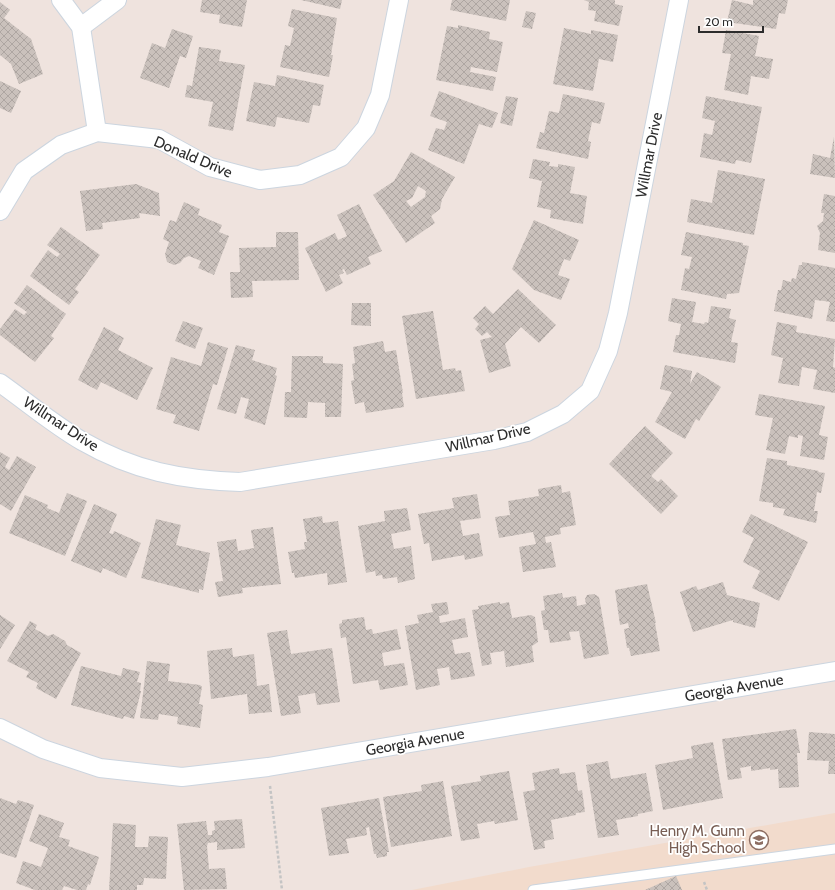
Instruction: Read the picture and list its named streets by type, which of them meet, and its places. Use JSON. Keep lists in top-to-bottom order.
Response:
{
  "streets": {
    "street": ["Willmar Drive", "Donald Drive", "Georgia Avenue"]
  },
  "places": {
    "school or university": ["Henry M. Gunn High School"]
  },
  "scale_bar": "20 m"
}
